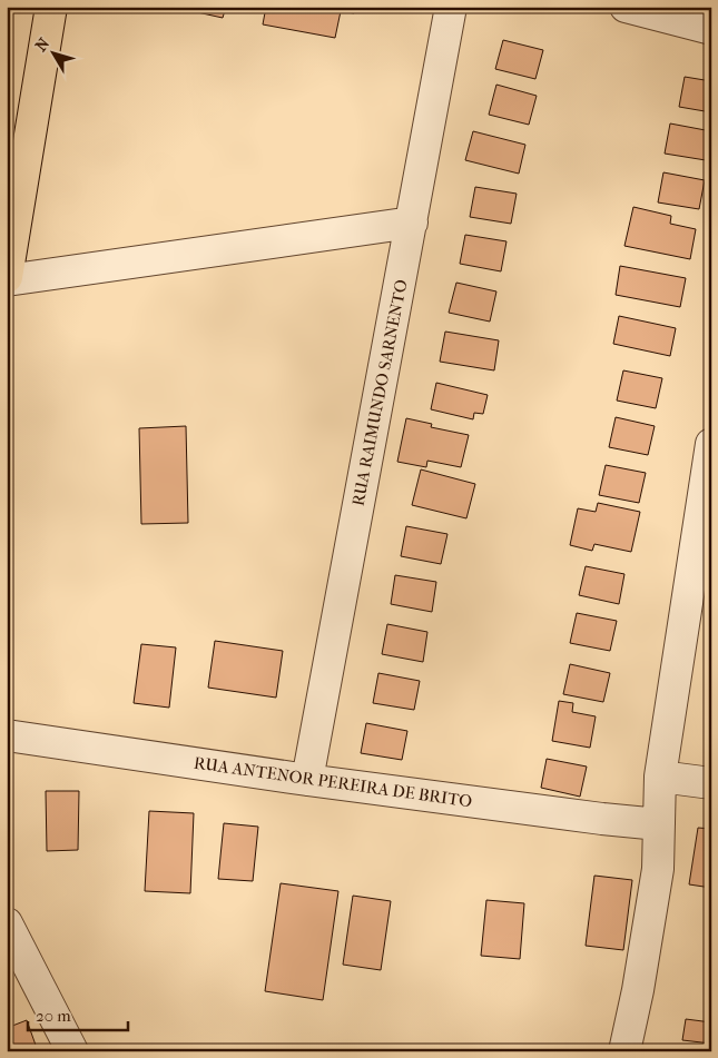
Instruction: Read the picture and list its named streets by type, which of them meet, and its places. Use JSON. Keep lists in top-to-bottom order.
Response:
{
  "streets": {
    "street": ["RUA RAIMUNDO SARNENTO", "RUA ANTENOR PEREIRA DE BRITO"]
  },
  "crossings": [
    ["RUA RAIMUNDO SARNENTO", "RUA ANTENOR PEREIRA DE BRITO"]
  ],
  "scale_bar": "20 m",
  "north": "top left"
}
